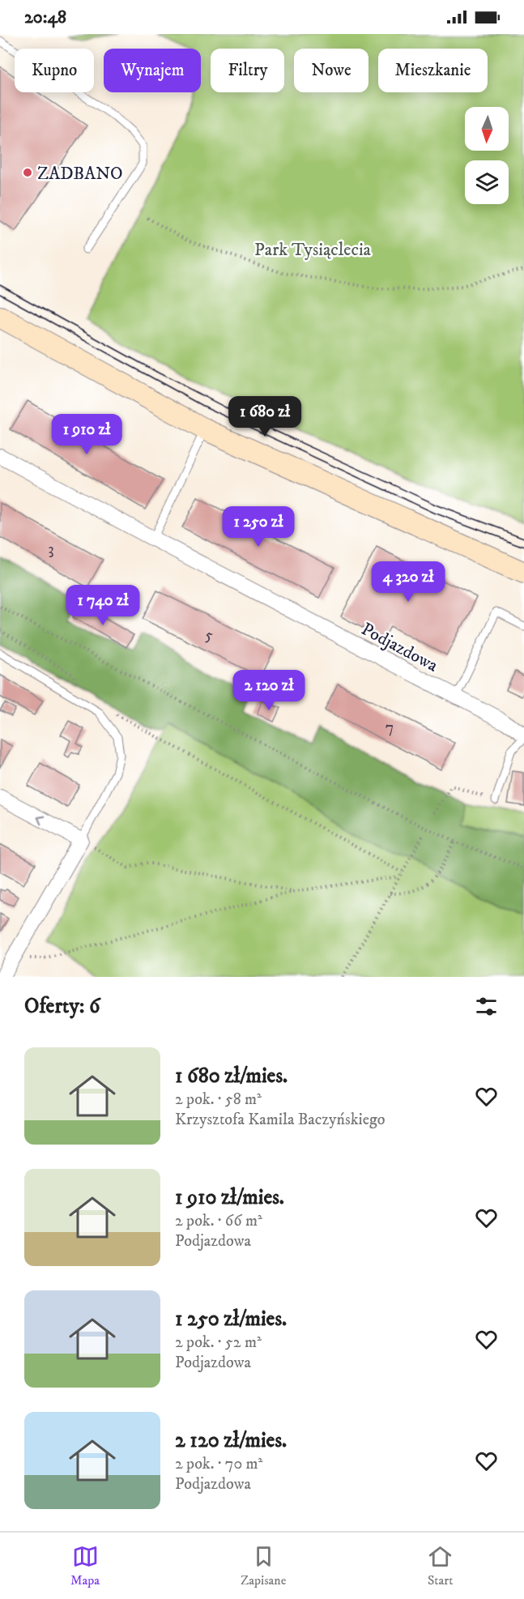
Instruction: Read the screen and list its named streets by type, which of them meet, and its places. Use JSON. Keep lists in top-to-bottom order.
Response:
{
  "streets": {
    "street": ["Podjazdowa"]
  },
  "parks": ["Park Tysiąclecia"],
  "places": ["ZADBANO"],
  "house_numbers": ["3", "5", "7"],
  "north": "bottom",
  "page": {
    "status": "20:48",
    "chip": [
      "Kupno",
      "Wynajem",
      "Filtry",
      "Nowe",
      "Mieszkanie"
    ],
    "price": [
      "1 680 zł",
      "1 910 zł",
      "1 250 zł",
      "4 320 zł",
      "1 740 zł",
      "2 120 zł"
    ],
    "heading": "Oferty: 6",
    "list": [
      {
        "name": "1 680 zł/mies.",
        "note": "2 pok. · 58 m² · Krzysztofa Kamila Baczyńskiego"
      },
      {
        "name": "1 910 zł/mies.",
        "note": "2 pok. · 66 m² · Podjazdowa"
      },
      {
        "name": "1 250 zł/mies.",
        "note": "2 pok. · 52 m² · Podjazdowa"
      },
      {
        "name": "2 120 zł/mies.",
        "note": "2 pok. · 70 m² · Podjazdowa"
      }
    ],
    "tabs": ["Mapa", "Zapisane", "Start"]
  }
}
